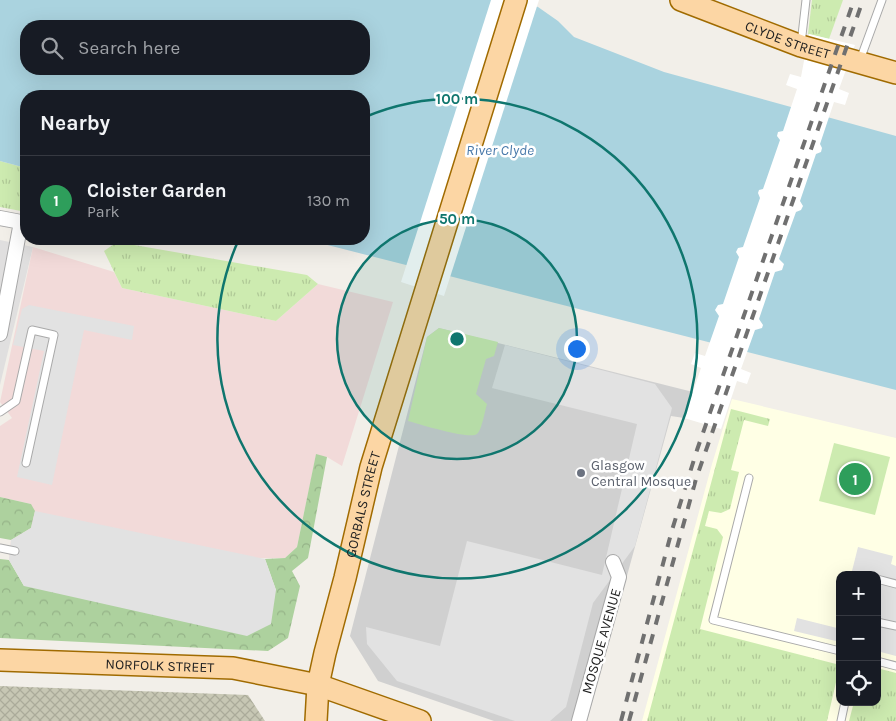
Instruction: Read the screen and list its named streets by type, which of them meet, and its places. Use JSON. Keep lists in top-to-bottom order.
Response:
{
  "streets": {
    "main road": ["CLYDE STREET", "GORBALS STREET", "NORFOLK STREET"],
    "street": ["MOSQUE AVENUE"]
  },
  "crossings": [
    ["GORBALS STREET", "NORFOLK STREET"]
  ],
  "water": ["River Clyde"],
  "places": ["Glasgow Central Mosque"],
  "page": {
    "search": "Search here",
    "heading": "Nearby",
    "list": [
      {
        "mark": "1",
        "name": "Cloister Garden",
        "note": "Park",
        "value": "130 m"
      }
    ],
    "pins": "1",
    "map_buttons": ["+", "−"]
  },
  "rings": ["100 m", "50 m"]
}
